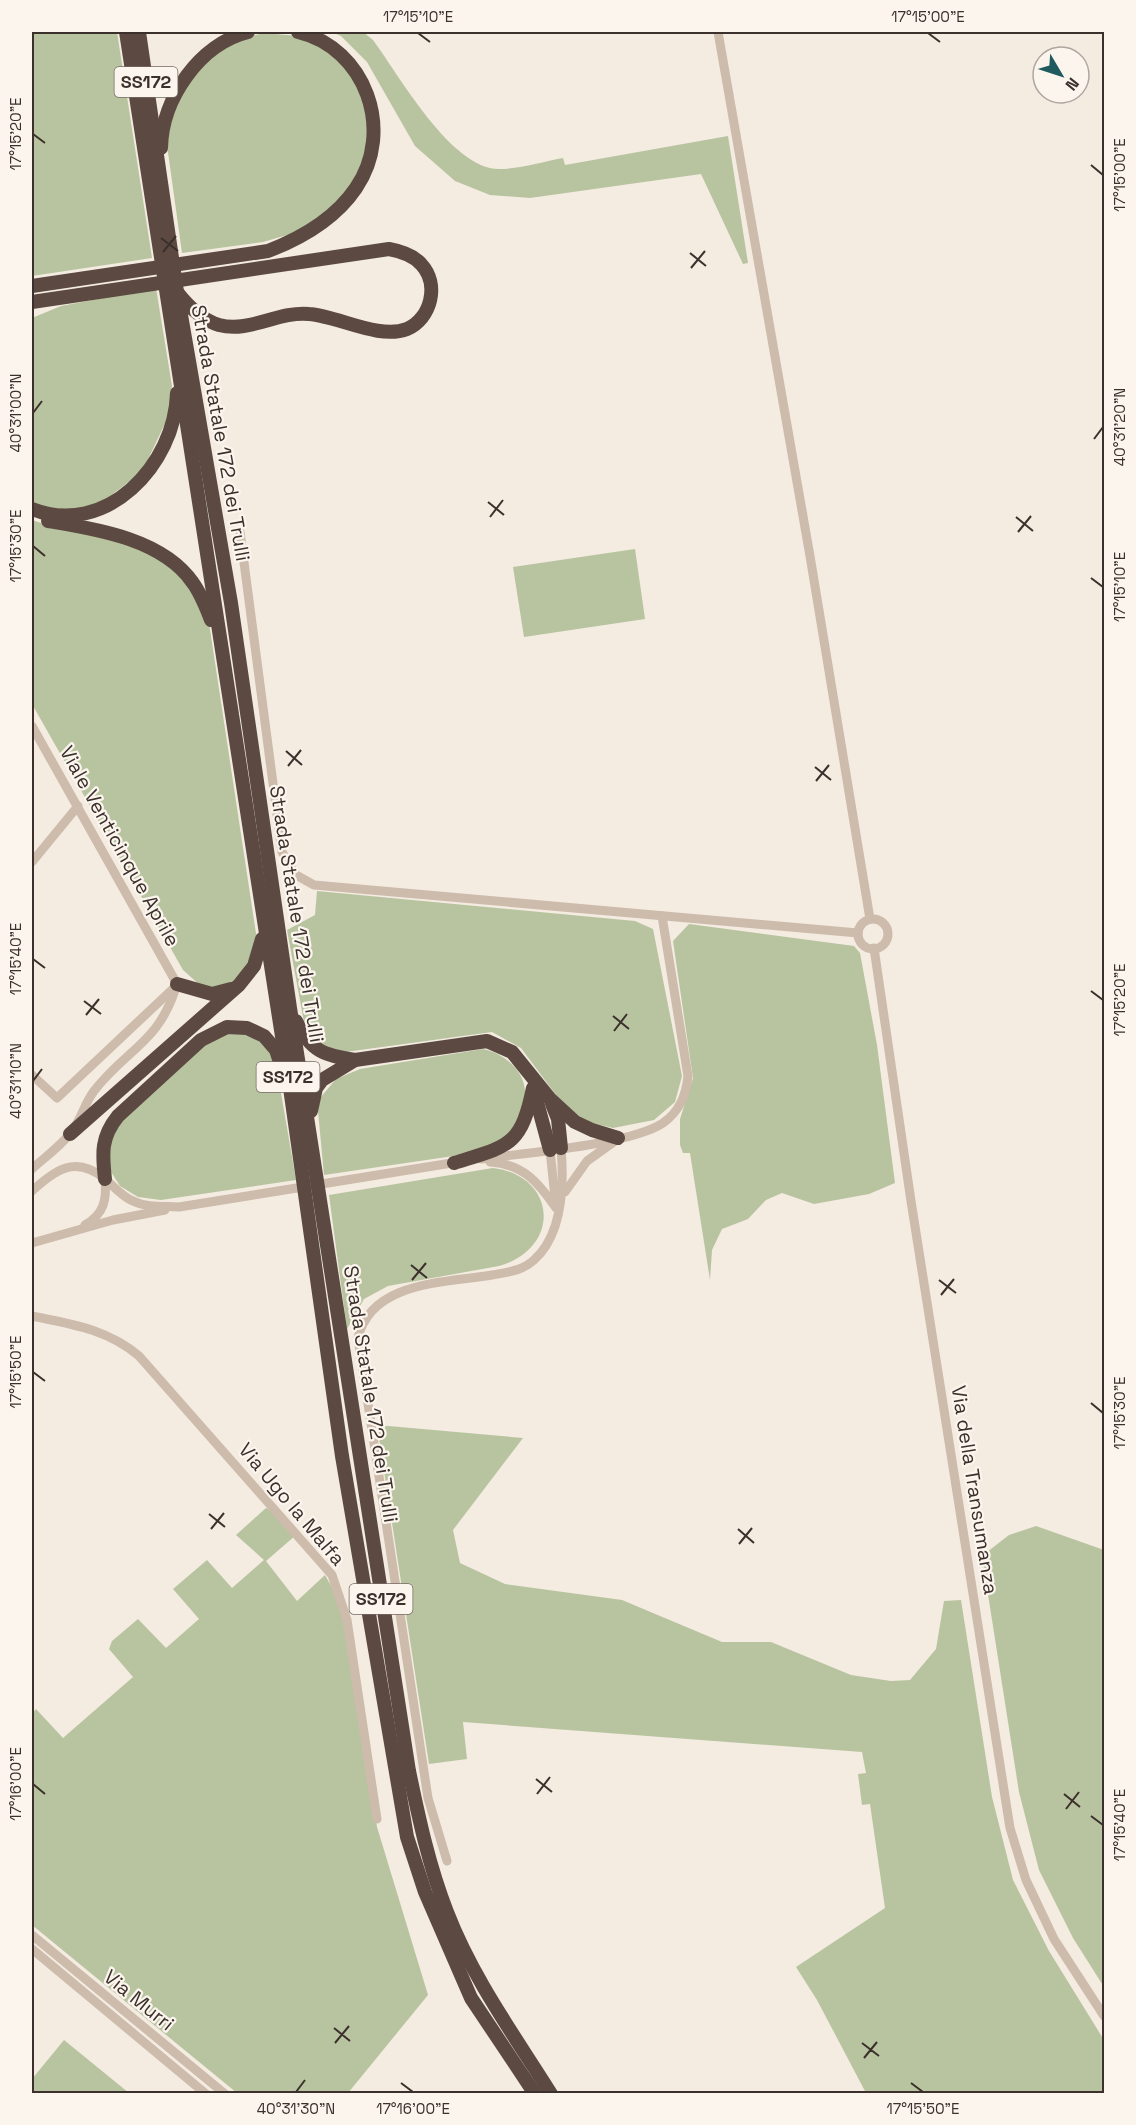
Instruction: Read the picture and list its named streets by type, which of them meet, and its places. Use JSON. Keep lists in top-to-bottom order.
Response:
{
  "streets": {
    "highway": ["SS172", "Strada Statale 172 dei Trulli"],
    "street": [
      "Viale Venticinque Aprile",
      "Via della Transumanza",
      "Via Ugo la Malfa",
      "Via Murri"
    ]
  },
  "north": "bottom right",
  "coordinates": [
    "17°15'10\"E",
    "17°15'00\"E",
    "17°15'20\"E",
    "40°31'00\"N",
    "40°31'20\"N",
    "17°15'30\"E",
    "17°15'40\"E",
    "40°31'10\"N",
    "17°15'50\"E",
    "17°16'00\"E",
    "40°31'30\"N"
  ]
}
